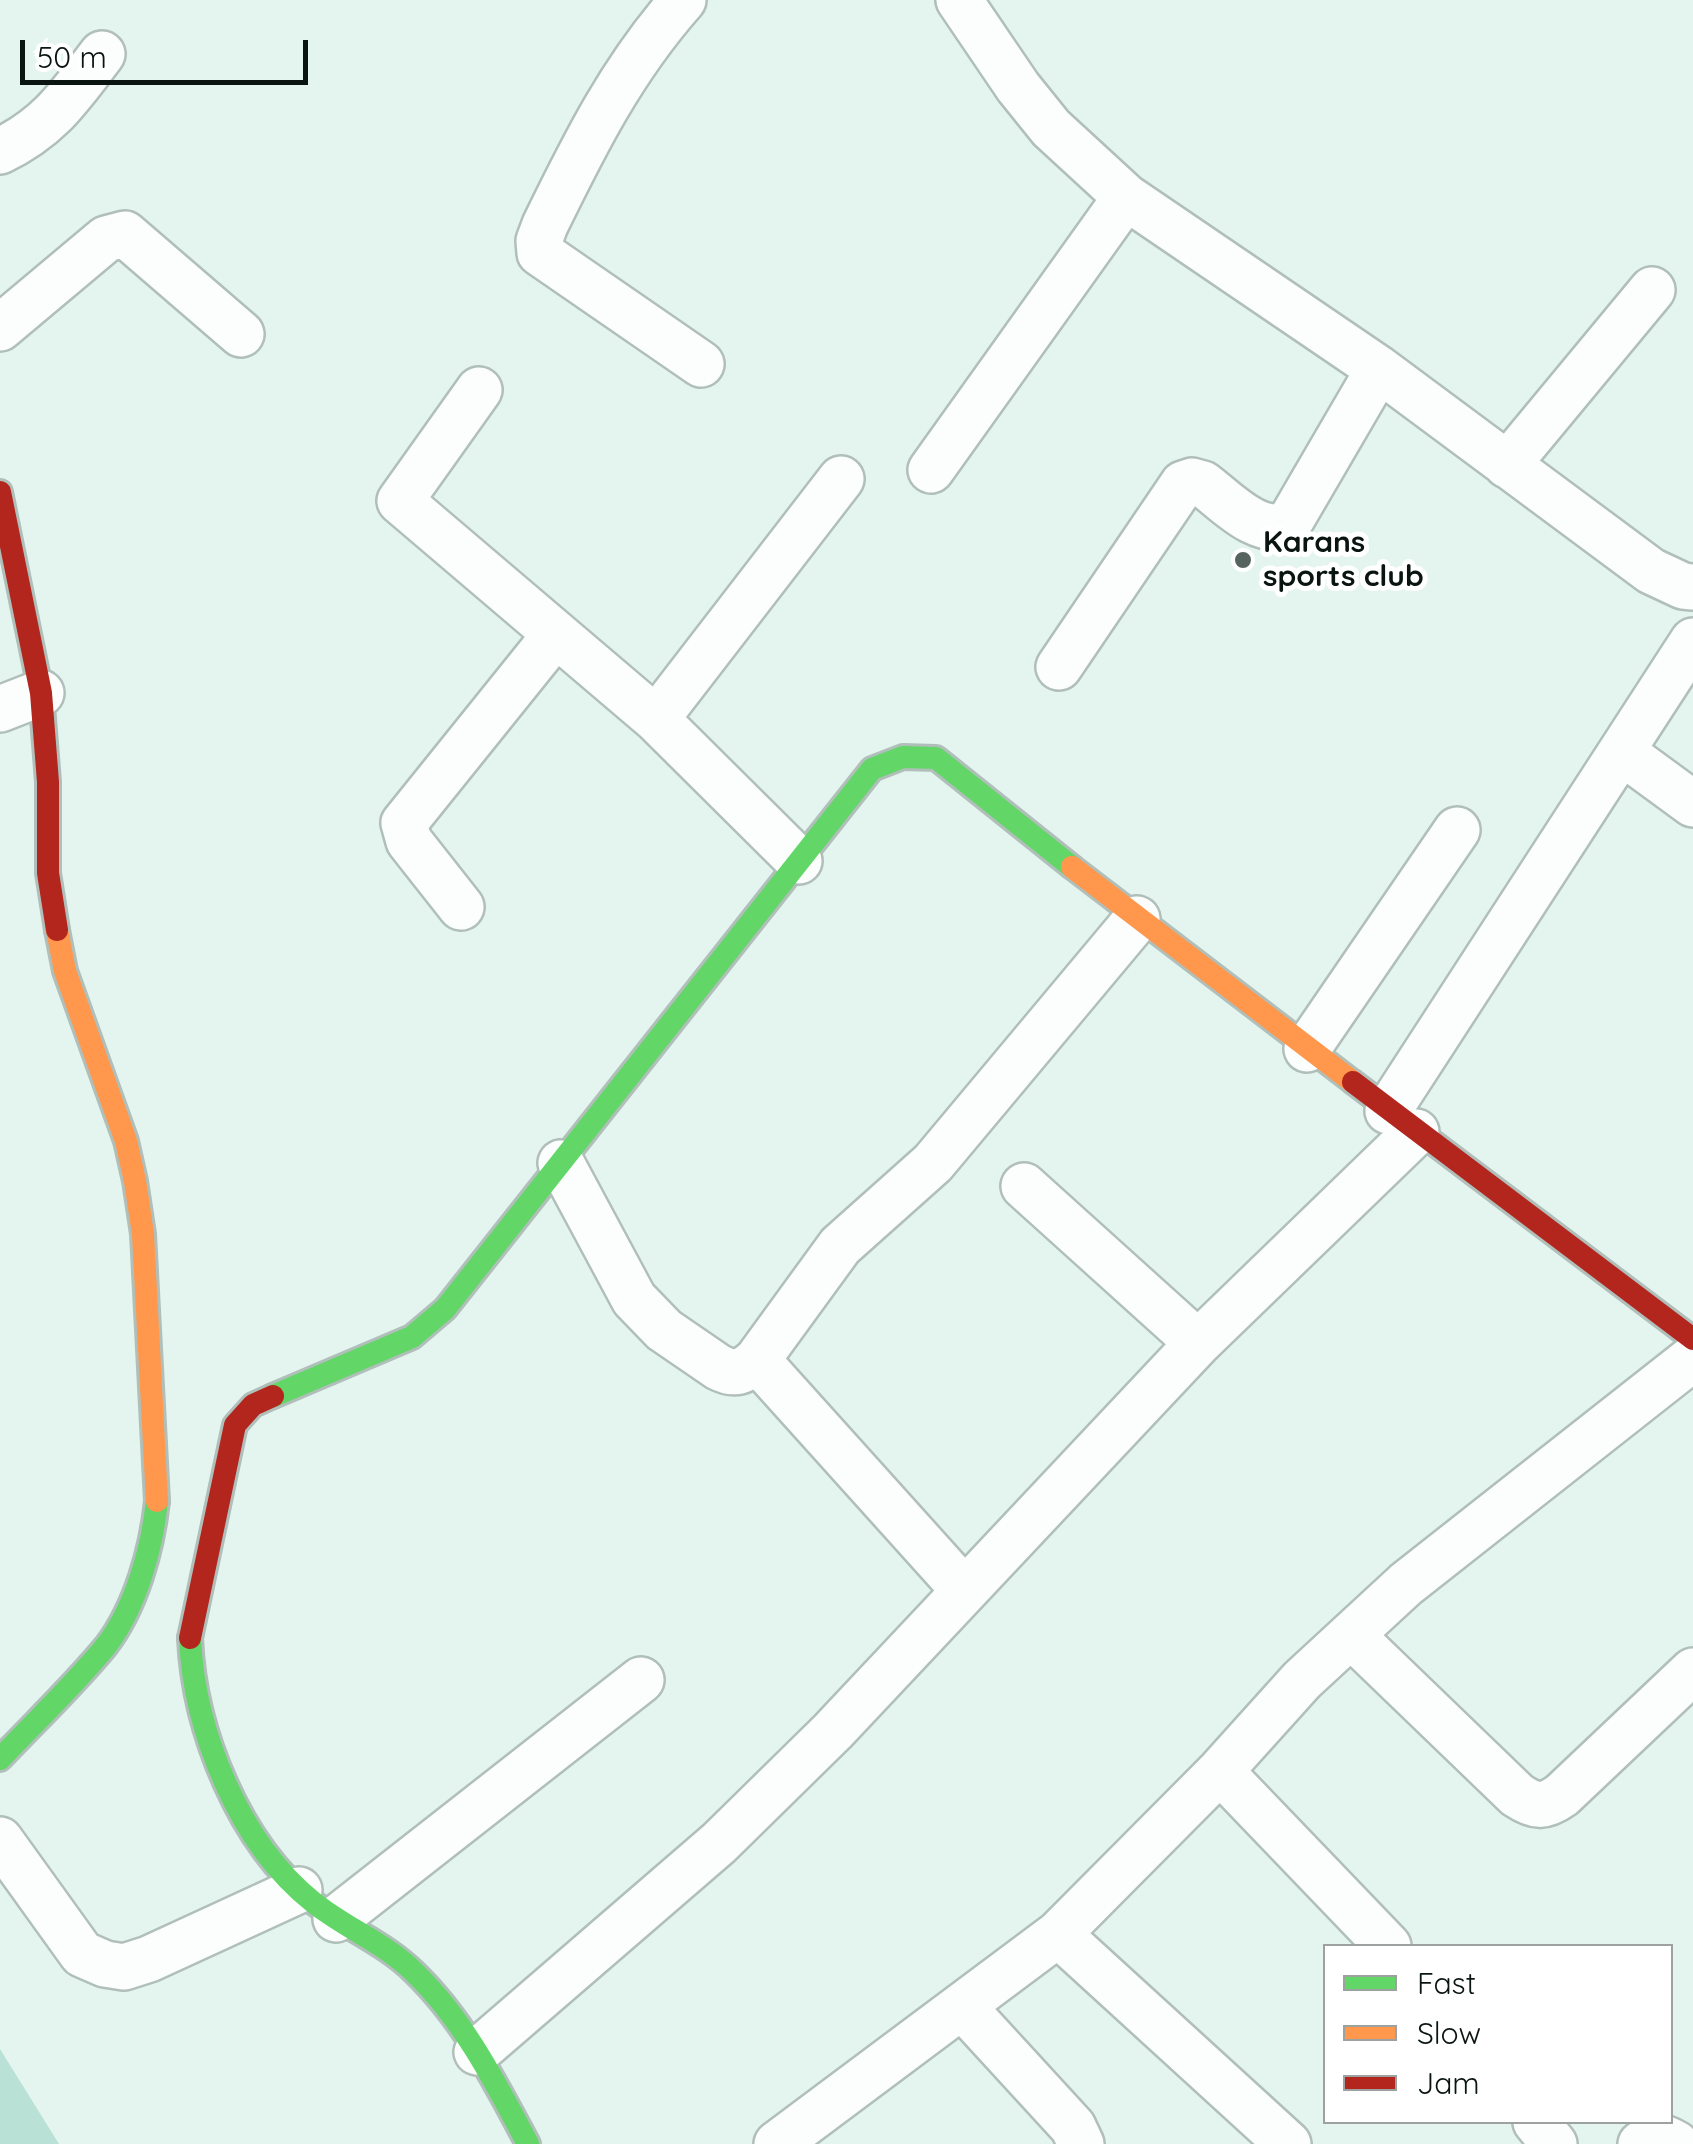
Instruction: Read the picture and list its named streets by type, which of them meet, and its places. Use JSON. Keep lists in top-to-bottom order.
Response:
{
  "places": ["Karans sports club"],
  "legend": ["Fast", "Slow", "Jam"],
  "scale_bar": "50 m"
}
